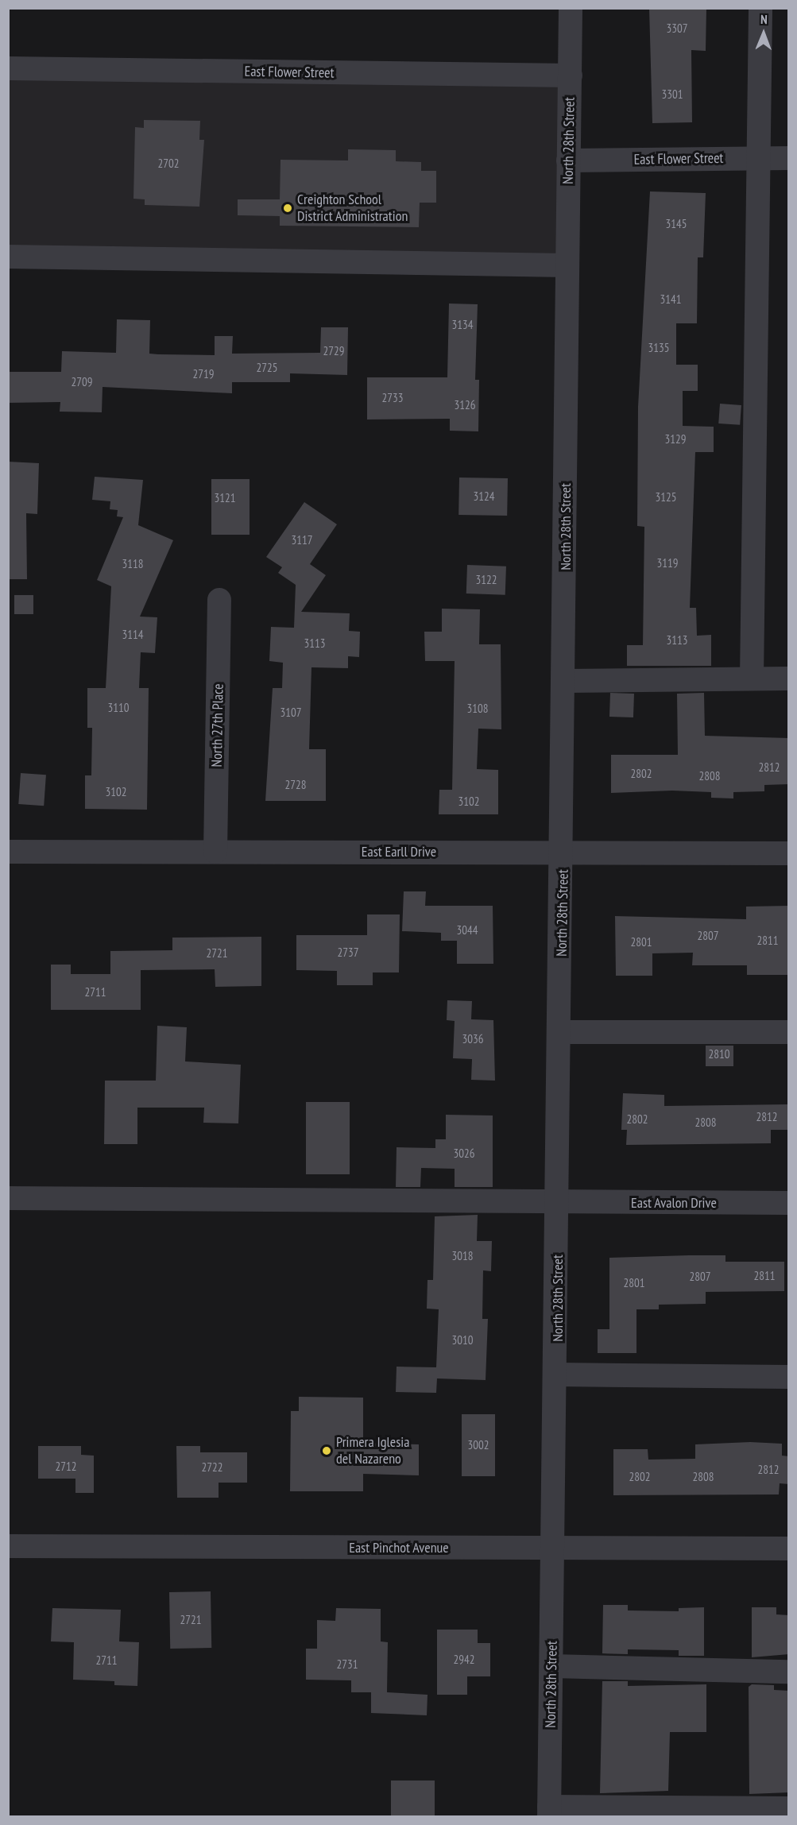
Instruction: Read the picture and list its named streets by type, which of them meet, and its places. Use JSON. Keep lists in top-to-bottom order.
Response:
{
  "streets": {
    "street": [
      "East Flower Street",
      "North 28th Street",
      "North 27th Place",
      "East Earll Drive",
      "East Avalon Drive",
      "East Pinchot Avenue"
    ]
  },
  "crossings": [
    ["East Flower Street", "North 28th Street"],
    ["North 28th Street", "East Earll Drive"],
    ["North 28th Street", "East Avalon Drive"],
    ["North 28th Street", "East Pinchot Avenue"],
    ["North 27th Place", "East Earll Drive"]
  ],
  "places": ["Creighton School District Administration", "Primera Iglesia del Nazareno"],
  "house_numbers": [
    "3307",
    "3301",
    "2702",
    "3145",
    "3141",
    "3134",
    "3135",
    "2729",
    "2725",
    "2719",
    "2709",
    "2733",
    "3126",
    "3129",
    "3124",
    "3125",
    "3121",
    "3117",
    "3119",
    "3118",
    "3122",
    "3114",
    "3113",
    "3113",
    "3110",
    "3108",
    "3107",
    "2812",
    "2802",
    "2808",
    "2728",
    "3102",
    "3102",
    "3044",
    "2807",
    "2811",
    "2801",
    "2737",
    "2721",
    "2711",
    "3036",
    "2810",
    "2812",
    "2802",
    "2808",
    "3026",
    "3018",
    "2811",
    "2807",
    "2801",
    "3010",
    "3002",
    "2712",
    "2722",
    "2812",
    "2802",
    "2808",
    "2721",
    "2942",
    "2711",
    "2731"
  ],
  "north": "top"
}
